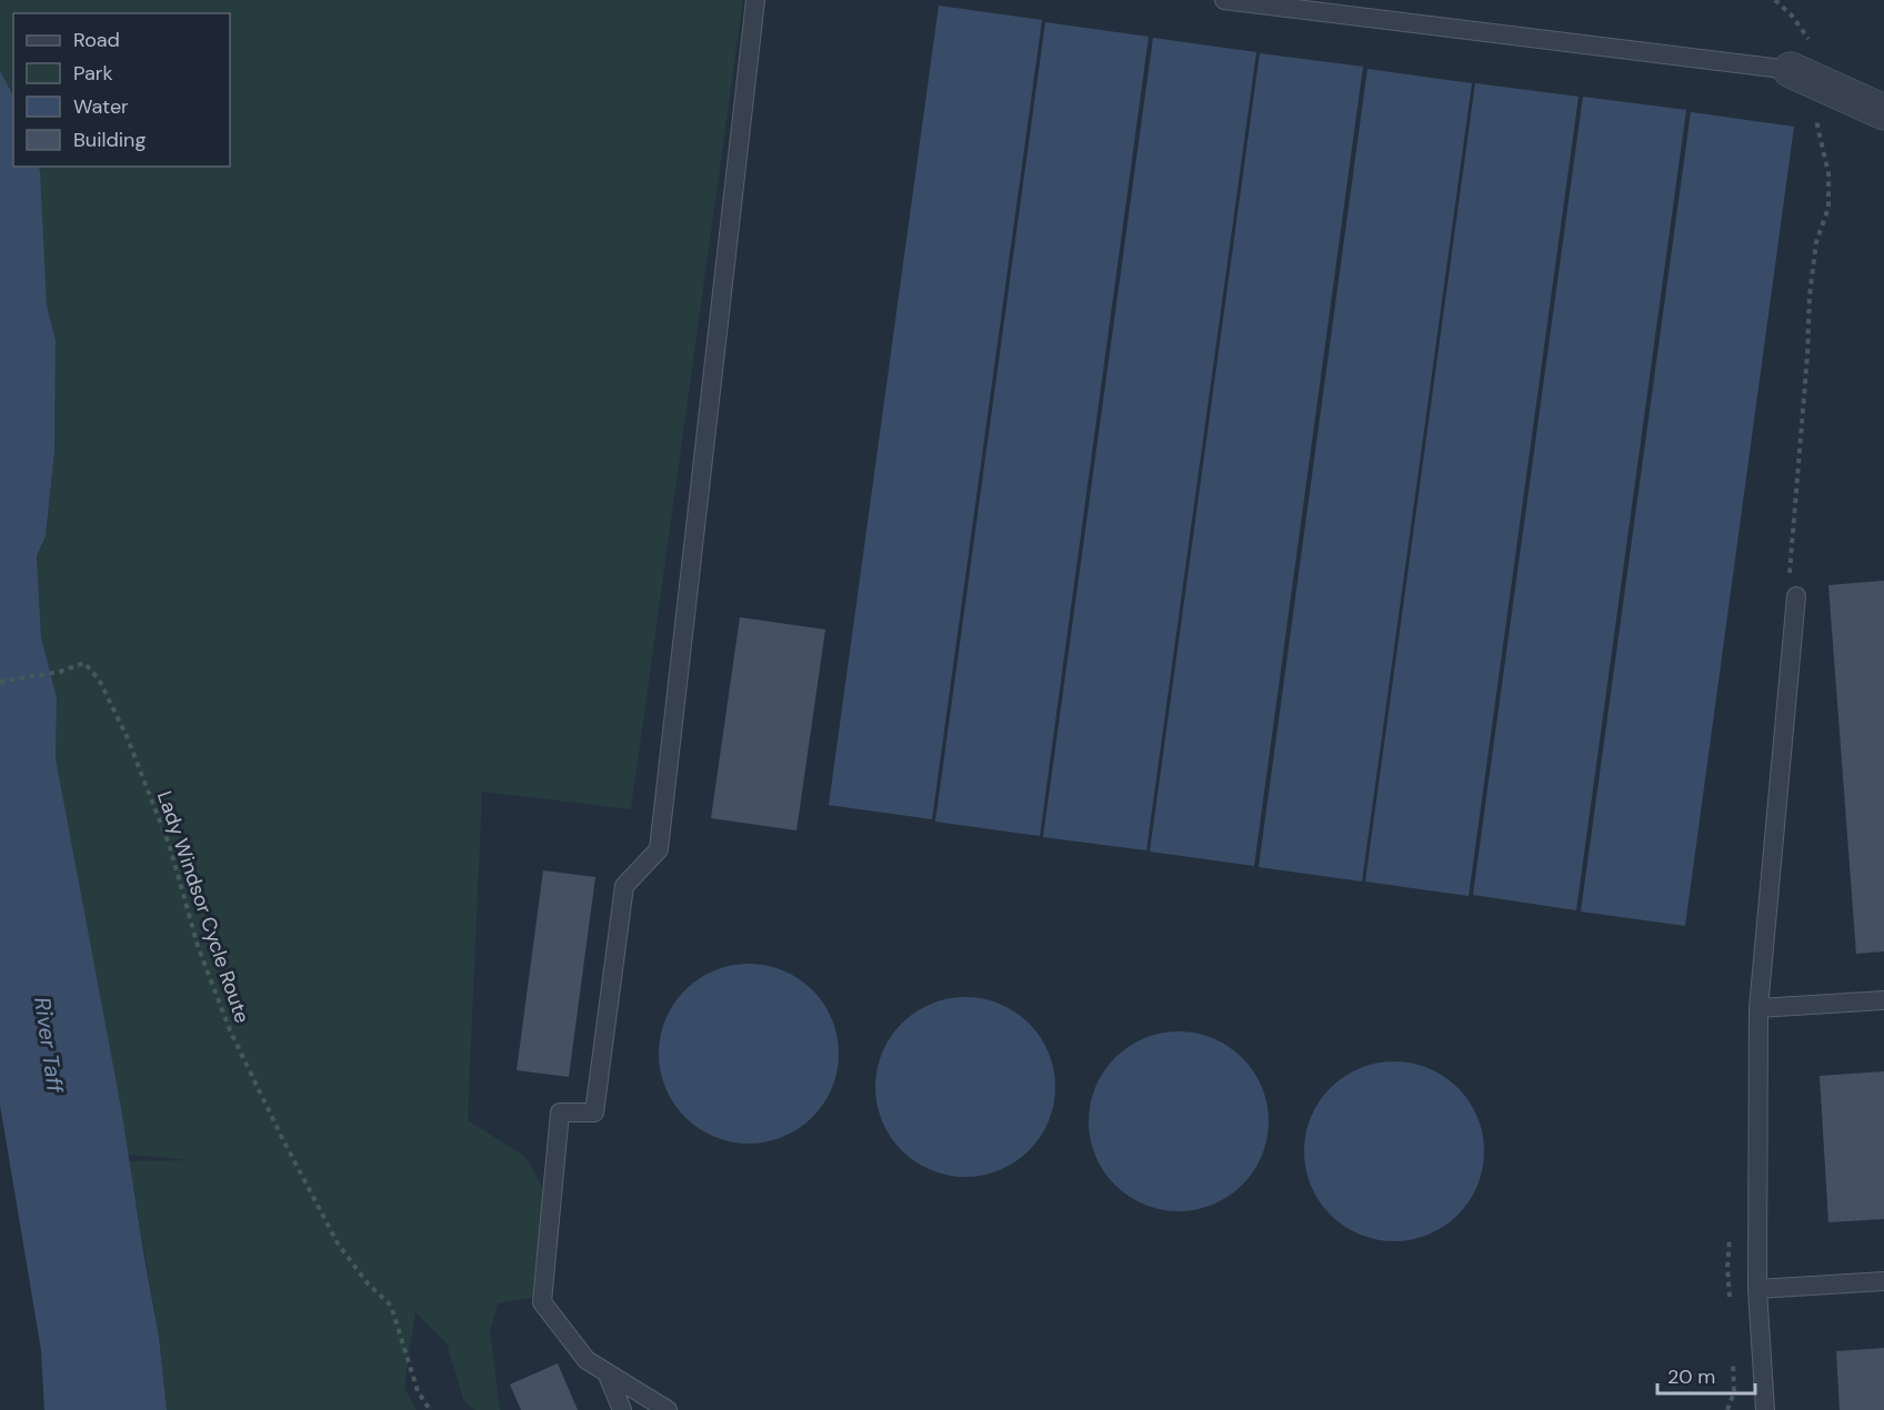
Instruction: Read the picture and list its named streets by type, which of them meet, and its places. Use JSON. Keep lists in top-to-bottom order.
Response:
{
  "streets": {
    "path": ["Lady Windsor Cycle Route"]
  },
  "water": ["River Taff"],
  "legend": [
    "Road",
    "Park",
    "Water",
    "Building"
  ],
  "scale_bar": "20 m"
}
